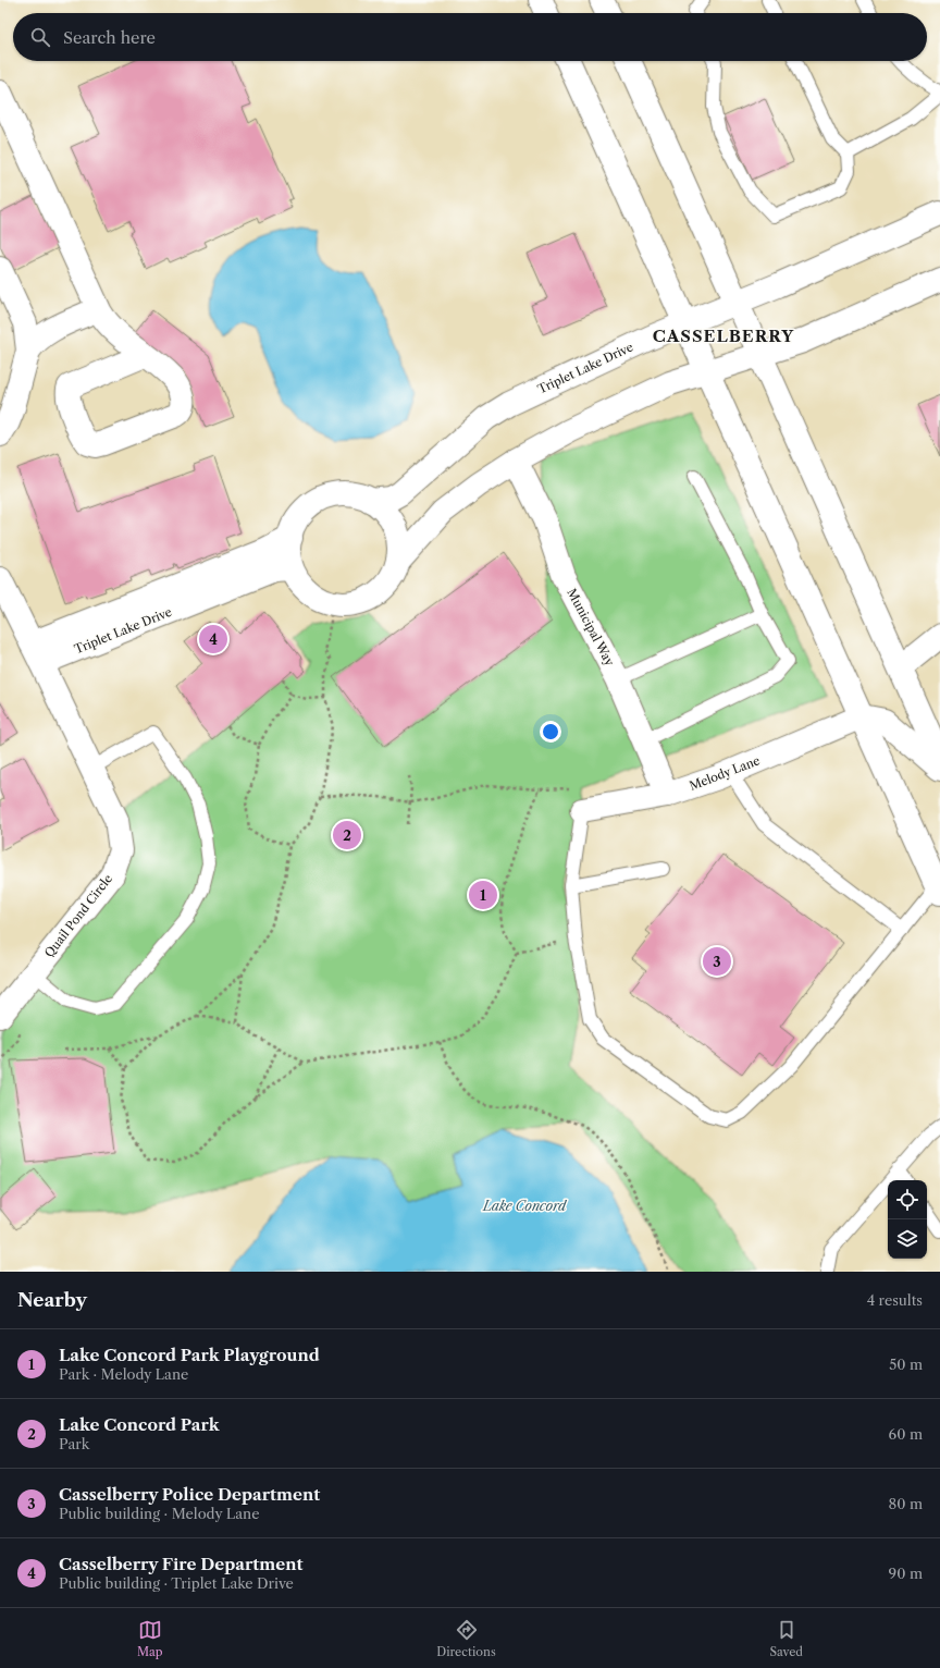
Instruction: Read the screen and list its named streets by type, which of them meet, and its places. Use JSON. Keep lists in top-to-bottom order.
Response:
{
  "streets": {
    "street": [
      "Triplet Lake Drive",
      "Municipal Way",
      "Melody Lane",
      "Quail Pond Circle"
    ]
  },
  "crossings": [
    ["Triplet Lake Drive", "Quail Pond Circle"],
    ["Municipal Way", "Melody Lane"]
  ],
  "districts": ["CASSELBERRY"],
  "water": ["Lake Concord"],
  "page": {
    "search": "Search here",
    "pins": [
      "4",
      "2",
      "1",
      "3"
    ],
    "heading": ["Nearby", "4 results"],
    "list": [
      {
        "mark": "1",
        "name": "Lake Concord Park Playground",
        "note": "Park · Melody Lane",
        "value": "50 m"
      },
      {
        "mark": "2",
        "name": "Lake Concord Park",
        "note": "Park",
        "value": "60 m"
      },
      {
        "mark": "3",
        "name": "Casselberry Police Department",
        "note": "Public building · Melody Lane",
        "value": "80 m"
      },
      {
        "mark": "4",
        "name": "Casselberry Fire Department",
        "note": "Public building · Triplet Lake Drive",
        "value": "90 m"
      }
    ],
    "nav": ["Map", "Directions", "Saved"]
  }
}
